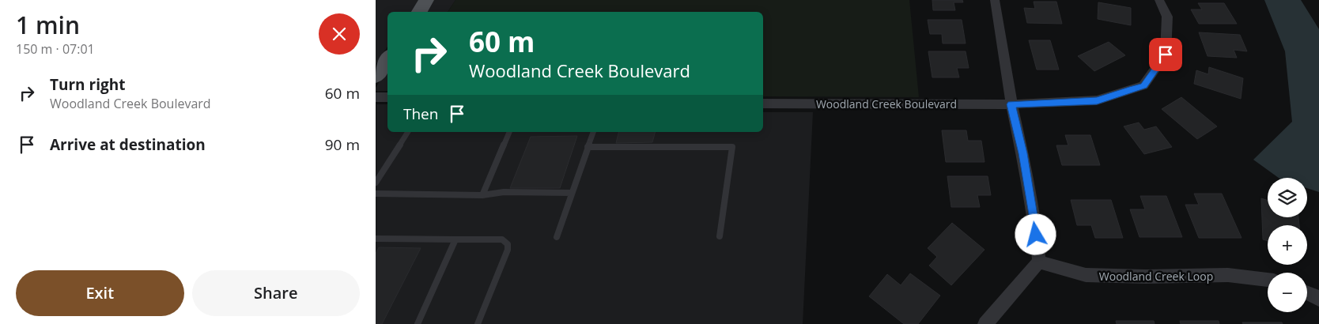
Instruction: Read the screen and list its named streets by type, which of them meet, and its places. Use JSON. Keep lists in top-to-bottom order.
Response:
{
  "streets": {
    "street": ["Woodland Creek Boulevard", "Woodland Creek Loop"]
  },
  "page": {
    "heading": ["1 min", "150 m · 07:01"],
    "turn": ["60 m", "Woodland Creek Boulevard"],
    "list": [
      {
        "name": "Turn right",
        "note": "Woodland Creek Boulevard",
        "value": "60 m"
      },
      {
        "name": "Arrive at destination",
        "value": "90 m"
      }
    ],
    "then": "Then",
    "map_buttons": ["+", "−"],
    "buttons": ["Exit", "Share"]
  }
}
